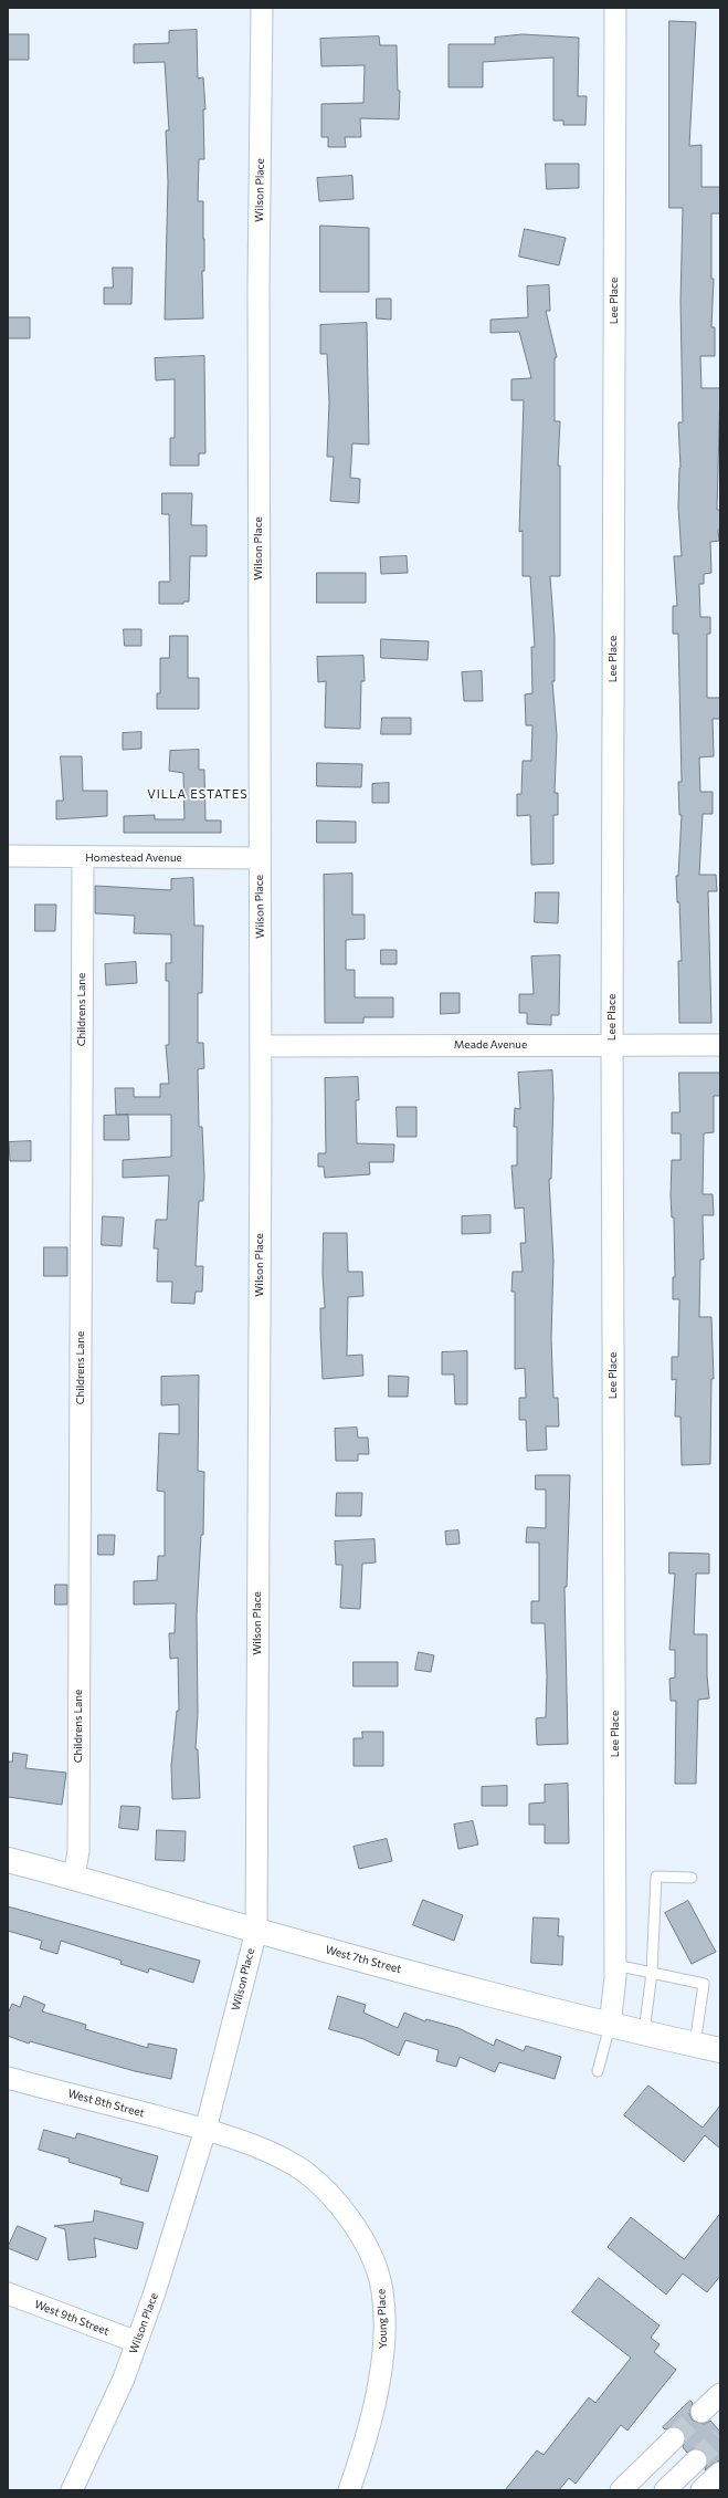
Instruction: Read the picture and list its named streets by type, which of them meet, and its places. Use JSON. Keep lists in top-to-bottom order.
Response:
{
  "streets": {
    "street": [
      "Wilson Place",
      "Lee Place",
      "Homestead Avenue",
      "Childrens Lane",
      "Meade Avenue",
      "West 7th Street",
      "West 8th Street",
      "West 9th Street",
      "Young Place"
    ]
  },
  "crossings": [
    ["Wilson Place", "Homestead Avenue"],
    ["Wilson Place", "Meade Avenue"],
    ["Wilson Place", "West 7th Street"],
    ["Wilson Place", "West 8th Street"],
    ["Wilson Place", "West 9th Street"],
    ["Wilson Place", "Young Place"],
    ["Lee Place", "Meade Avenue"],
    ["Lee Place", "West 7th Street"],
    ["Homestead Avenue", "Childrens Lane"],
    ["Childrens Lane", "West 7th Street"],
    ["West 8th Street", "Young Place"]
  ],
  "districts": ["VILLA ESTATES"]
}
